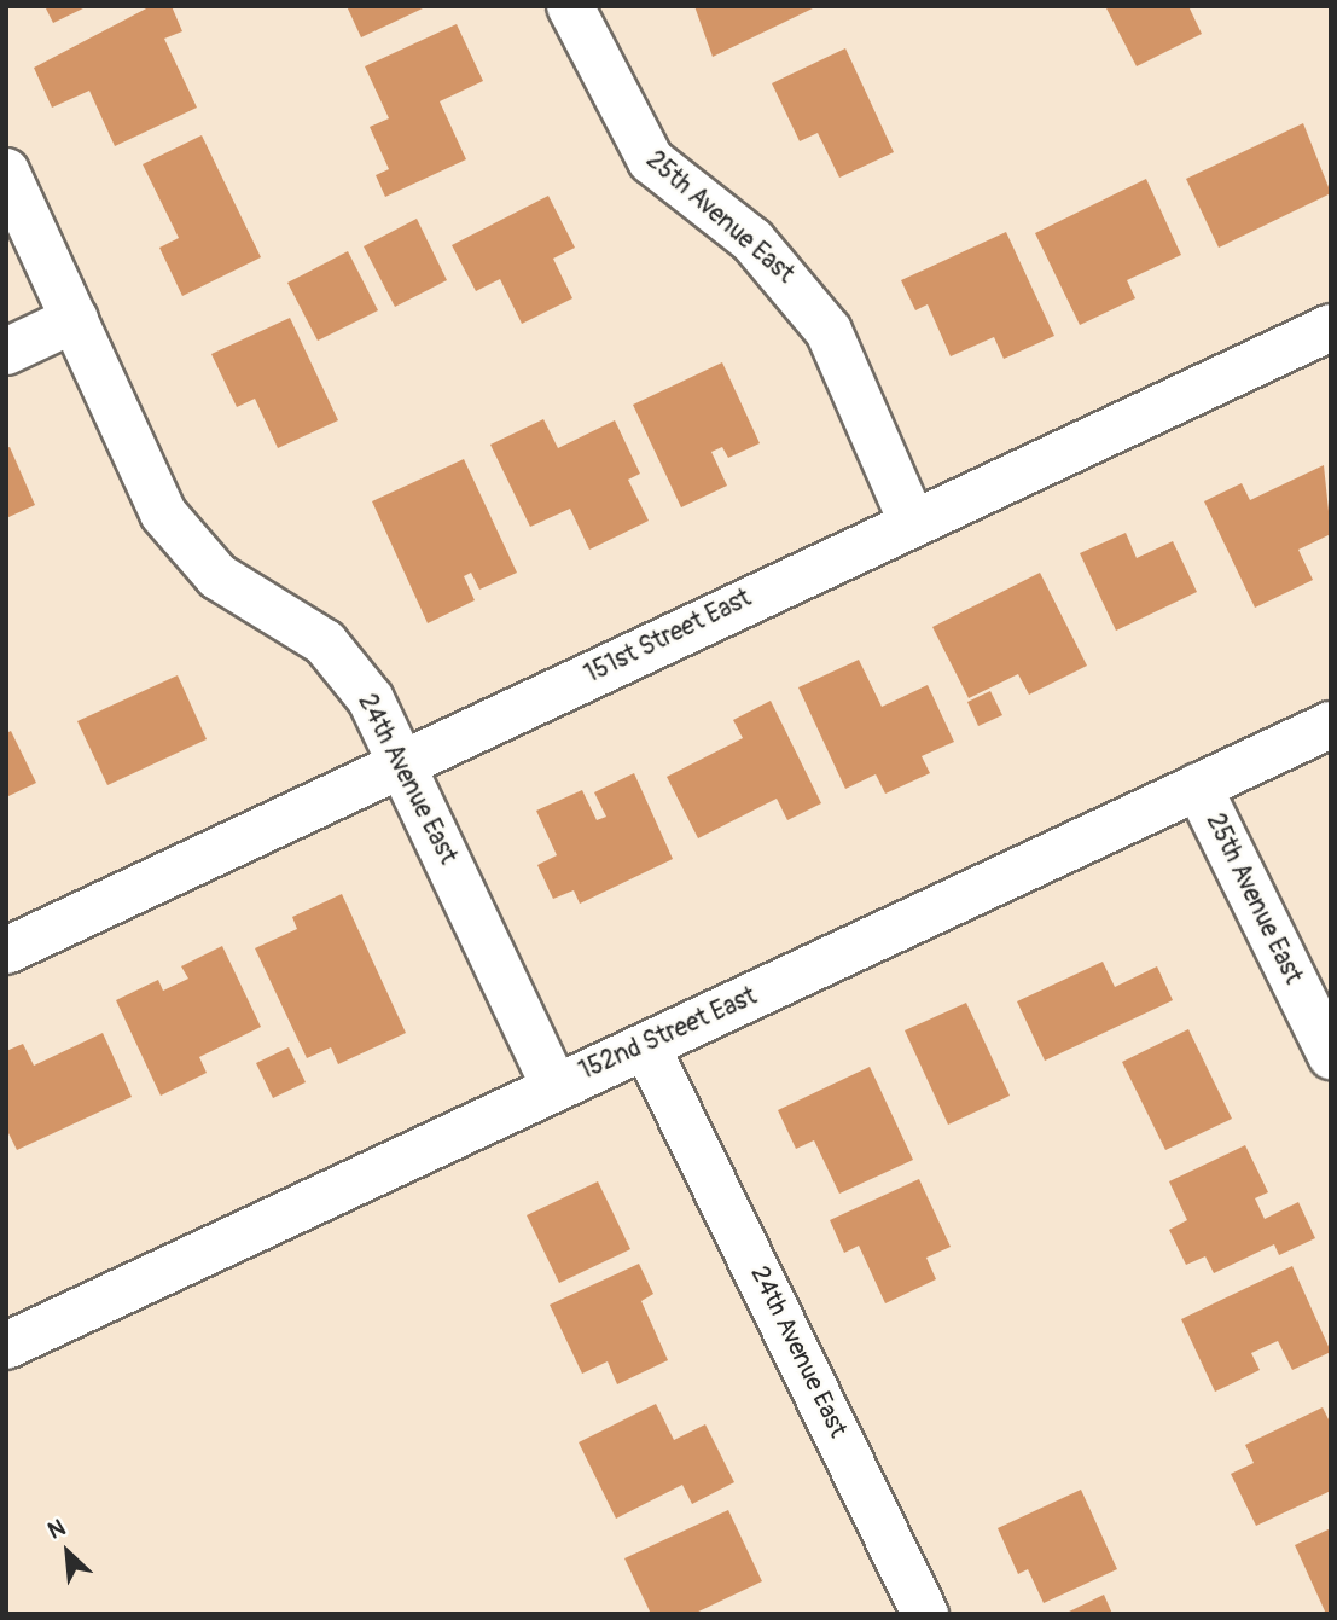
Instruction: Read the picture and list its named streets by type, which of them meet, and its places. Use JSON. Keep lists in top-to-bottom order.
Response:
{
  "streets": {
    "street": [
      "25th Avenue East",
      "151st Street East",
      "24th Avenue East",
      "152nd Street East"
    ]
  },
  "crossings": [
    ["25th Avenue East", "151st Street East"],
    ["25th Avenue East", "152nd Street East"],
    ["151st Street East", "24th Avenue East"],
    ["24th Avenue East", "152nd Street East"]
  ],
  "north": "top left"
}
